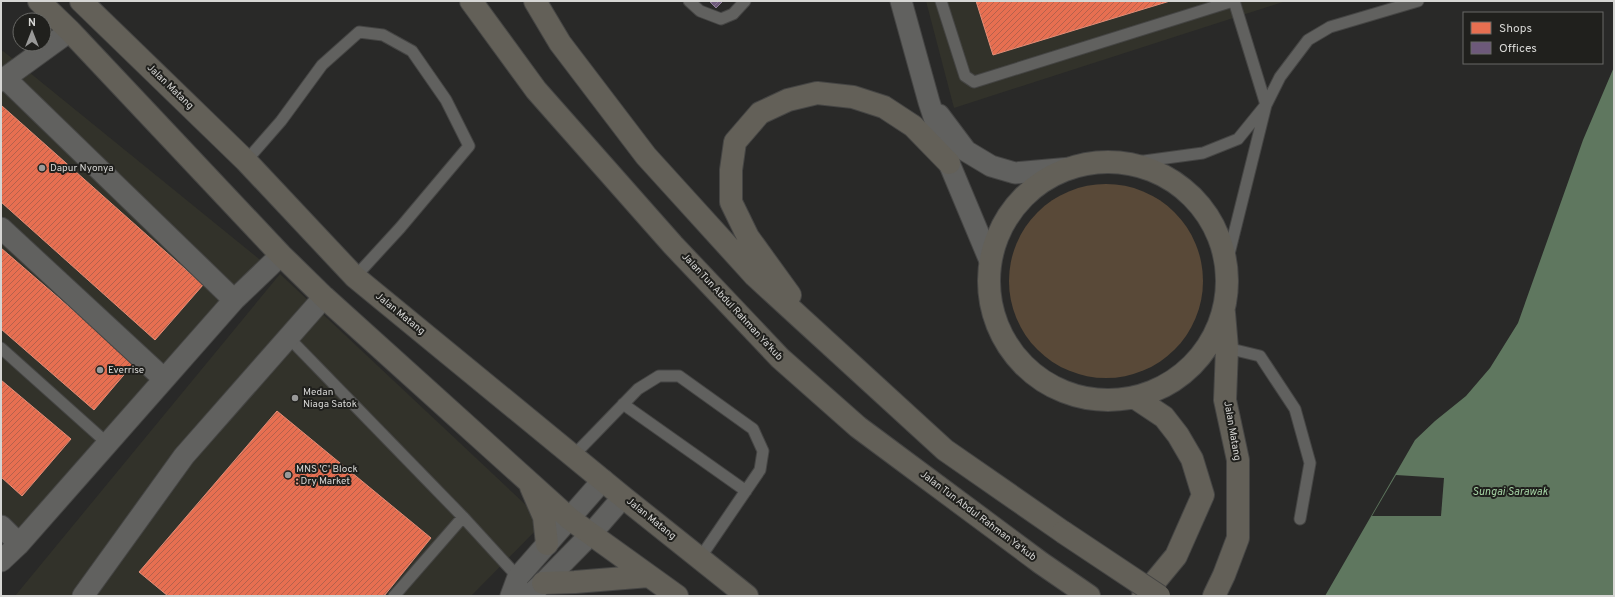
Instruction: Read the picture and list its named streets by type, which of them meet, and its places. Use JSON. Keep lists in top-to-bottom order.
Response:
{
  "streets": {
    "main road": ["Jalan Matang", "Jalan Tun Abdul Rahman Ya'kub"]
  },
  "water": ["Sungai Sarawak"],
  "places": [
    "Dapur Nyonya",
    "Everrise",
    "Medan Niaga Satok",
    "MNS 'C' Block : Dry Market"
  ],
  "legend": ["Shops", "Offices"],
  "north": "top"
}
